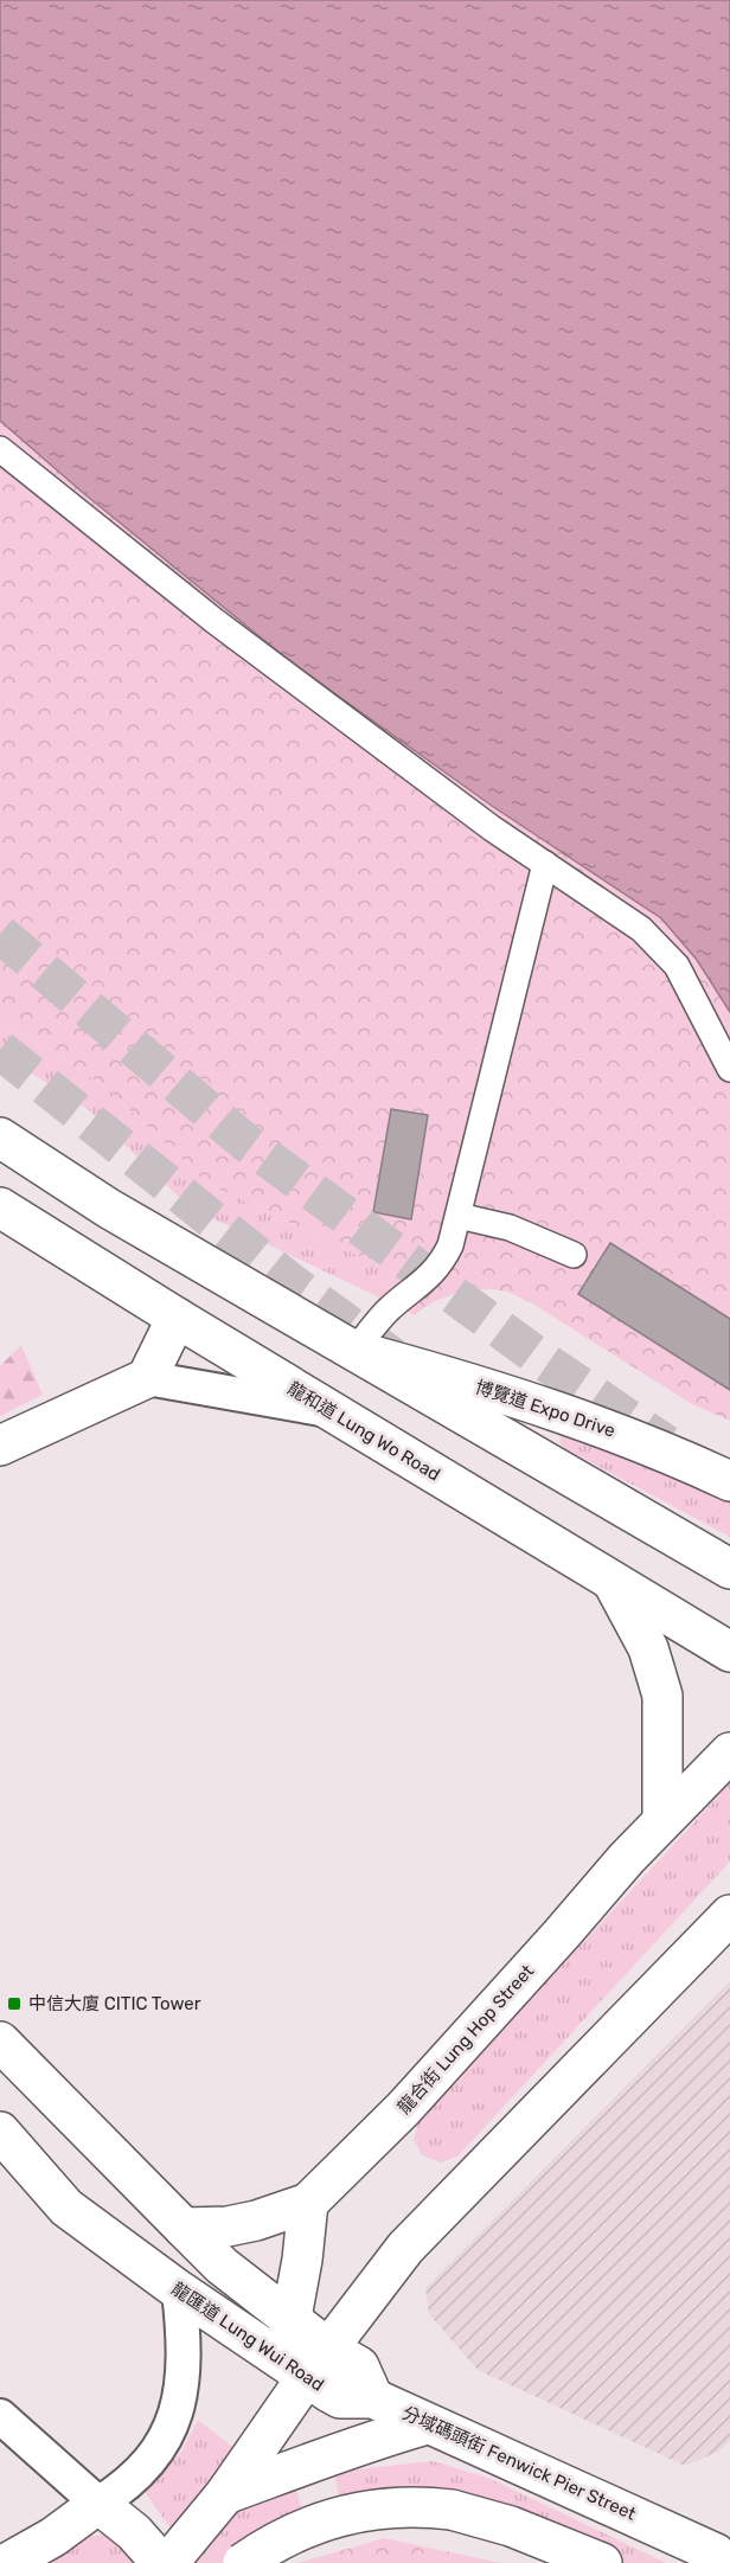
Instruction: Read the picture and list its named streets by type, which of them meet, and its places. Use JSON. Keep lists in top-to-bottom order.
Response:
{
  "streets": {
    "main road": [
      "博覽道 Expo Drive",
      "龍和道 Lung Wo Road",
      "龍合街 Lung Hop Street",
      "龍匯道 Lung Wui Road",
      "分域碼頭街 Fenwick Pier Street"
    ]
  },
  "crossings": [
    ["龍匯道 Lung Wui Road", "分域碼頭街 Fenwick Pier Street"]
  ],
  "places": {
    "transit": ["中信大廈 CITIC Tower"]
  }
}
